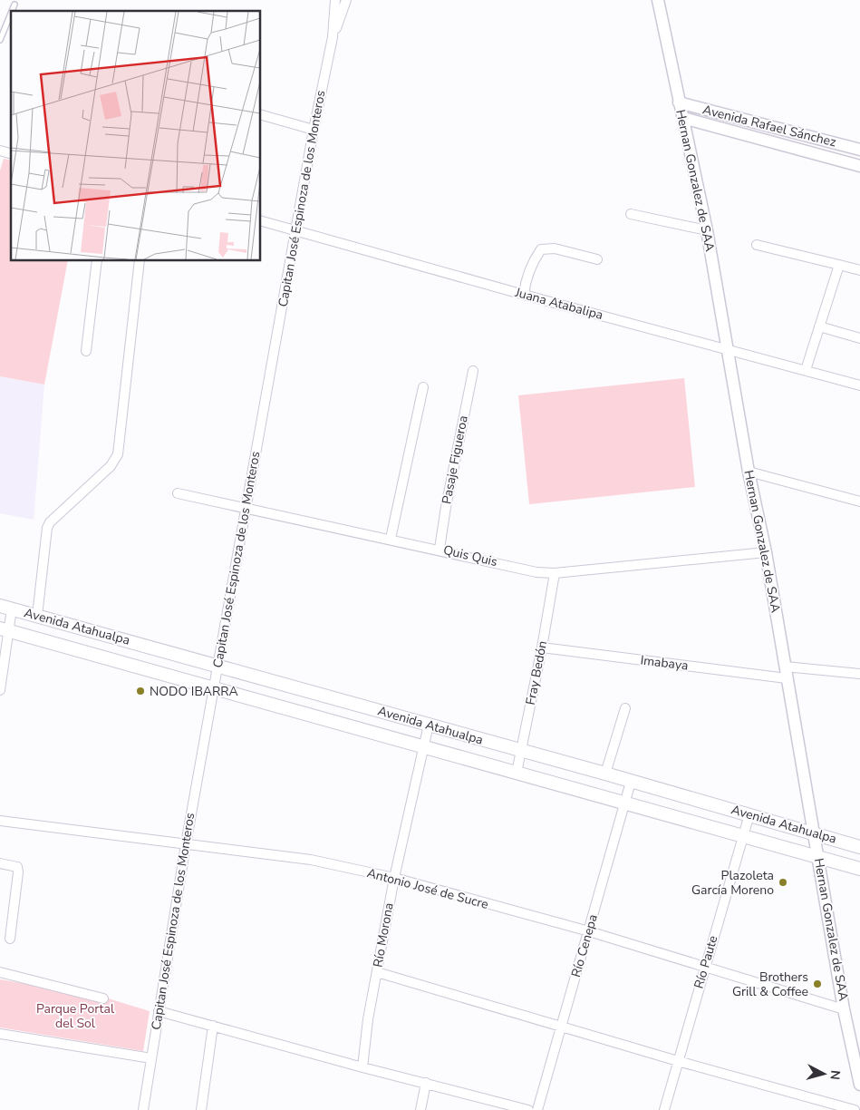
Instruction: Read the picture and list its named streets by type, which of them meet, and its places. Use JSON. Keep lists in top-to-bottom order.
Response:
{
  "streets": {
    "main road": ["Avenida Atahualpa"],
    "street": [
      "Avenida Rafael Sánchez",
      "Hernan Gonzalez de SAA",
      "Capitan José Espinoza de los Monteros",
      "Juana Atabalipa",
      "Pasaje Figueroa",
      "Quis Quis",
      "Imabaya",
      "Fray Bedón",
      "Antonio José de Sucre",
      "Río Morona",
      "Río Cenepa",
      "Río Paute"
    ]
  },
  "crossings": [
    ["Avenida Rafael Sánchez", "Hernan Gonzalez de SAA"],
    ["Hernan Gonzalez de SAA", "Juana Atabalipa"],
    ["Hernan Gonzalez de SAA", "Quis Quis"],
    ["Hernan Gonzalez de SAA", "Avenida Atahualpa"],
    ["Hernan Gonzalez de SAA", "Imabaya"],
    ["Hernan Gonzalez de SAA", "Antonio José de Sucre"],
    ["Capitan José Espinoza de los Monteros", "Juana Atabalipa"],
    ["Capitan José Espinoza de los Monteros", "Quis Quis"],
    ["Capitan José Espinoza de los Monteros", "Avenida Atahualpa"],
    ["Capitan José Espinoza de los Monteros", "Antonio José de Sucre"],
    ["Pasaje Figueroa", "Quis Quis"],
    ["Quis Quis", "Fray Bedón"],
    ["Avenida Atahualpa", "Fray Bedón"],
    ["Avenida Atahualpa", "Río Morona"],
    ["Avenida Atahualpa", "Río Cenepa"],
    ["Avenida Atahualpa", "Río Paute"],
    ["Imabaya", "Fray Bedón"],
    ["Antonio José de Sucre", "Río Morona"],
    ["Antonio José de Sucre", "Río Cenepa"],
    ["Antonio José de Sucre", "Río Paute"]
  ],
  "parks": ["Parque Portal del Sol"],
  "places": ["NODO IBARRA", "Plazoleta García Moreno", "Brothers Grill & Coffee"],
  "north": "right"
}
